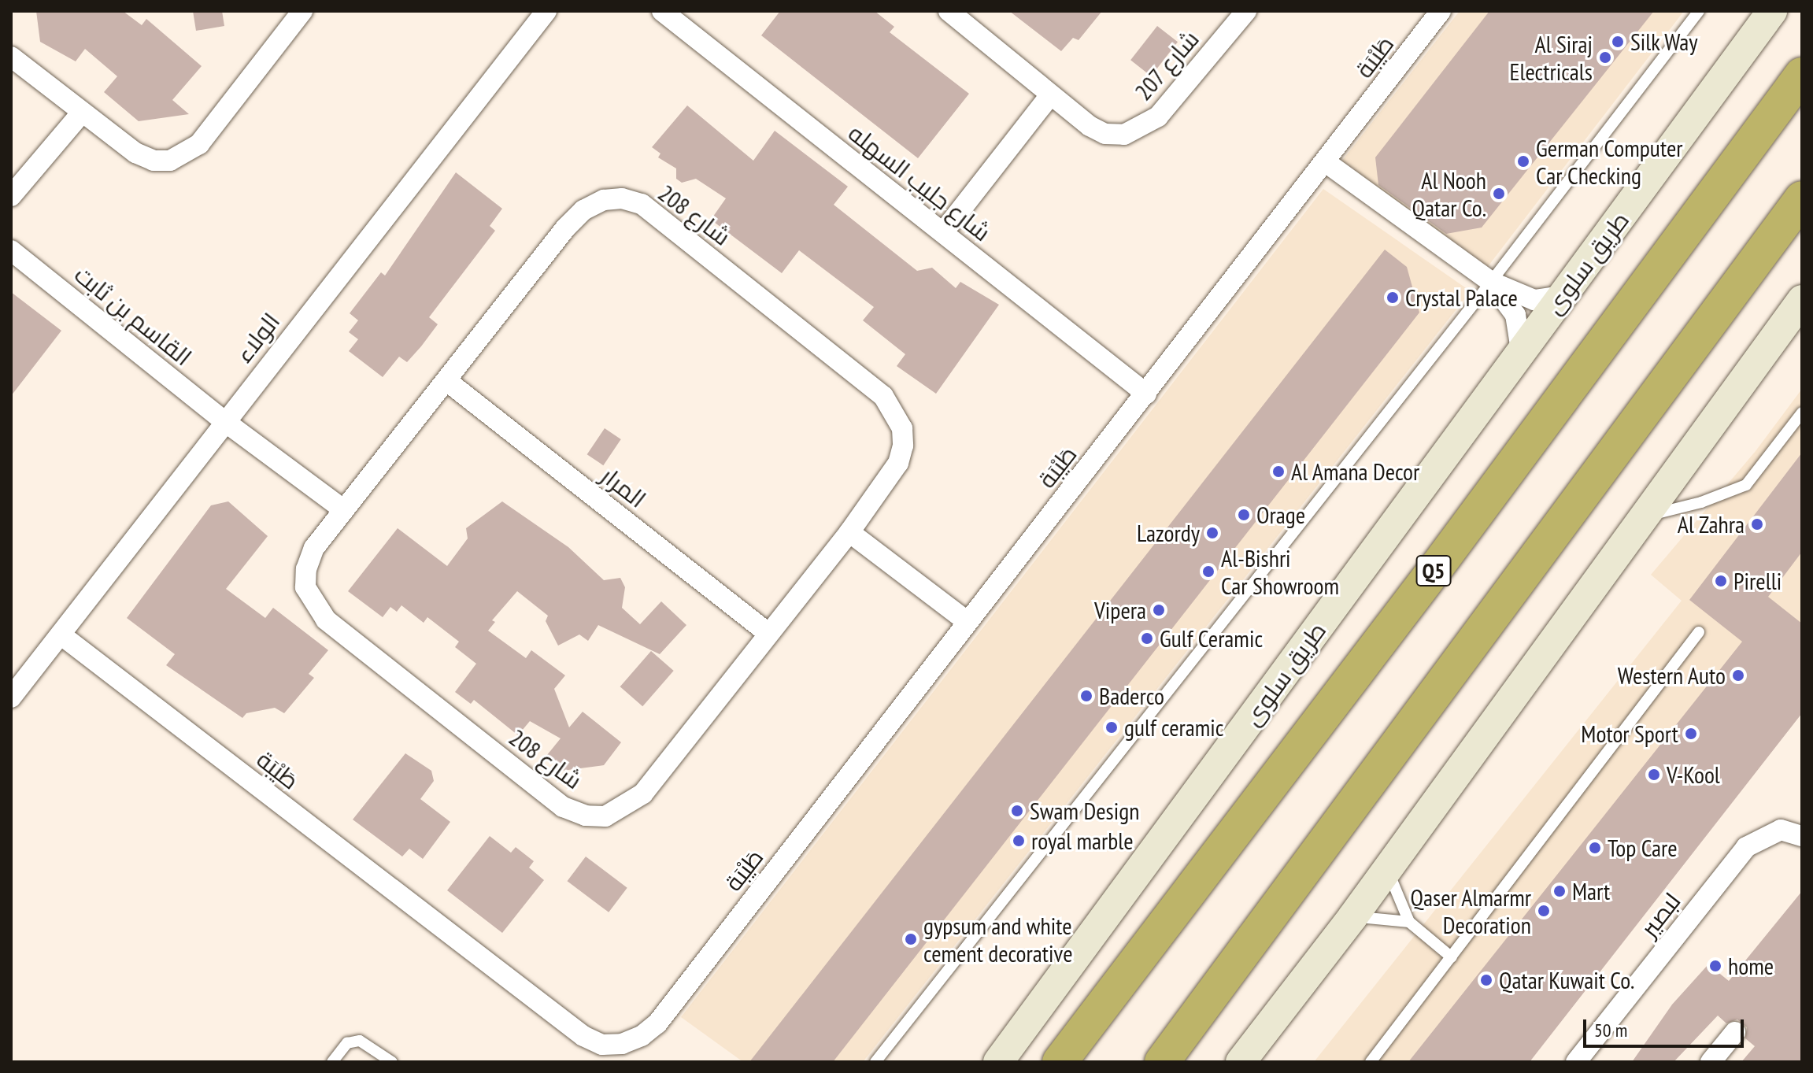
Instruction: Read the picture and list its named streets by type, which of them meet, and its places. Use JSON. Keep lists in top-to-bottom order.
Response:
{
  "streets": {
    "highway": ["Q5"],
    "main road": ["طريق سلوى"],
    "street": [
      "طَيْبَة",
      "شارع 207",
      "شارع جليب السهله",
      "شارع 208",
      "القاسم بن ثابت",
      "الولاء",
      "المرار",
      "لبصير"
    ]
  },
  "crossings": [
    ["طَيْبَة", "شارع جليب السهله"],
    ["طَيْبَة", "الولاء"],
    ["شارع 208", "المرار"],
    ["القاسم بن ثابت", "الولاء"]
  ],
  "places": [
    "Silk Way",
    "Al Siraj Electricals",
    "German Computer Car Checking",
    "Al Nooh Qatar Co.",
    "Crystal Palace",
    "Al Amana Decor",
    "Orage",
    "Al Zahra",
    "Lazordy",
    "Al-Bishri Car Showroom",
    "Pirelli",
    "Vipera",
    "Gulf Ceramic",
    "Western Auto",
    "Baderco",
    "gulf ceramic",
    "Motor Sport",
    "V-Kool",
    "Swam Design",
    "royal marble",
    "Top Care",
    "Mart",
    "Qaser Almarmr Decoration",
    "gypsum and white cement decorative",
    "home",
    "Qatar Kuwait Co."
  ],
  "scale_bar": "50 m"
}
